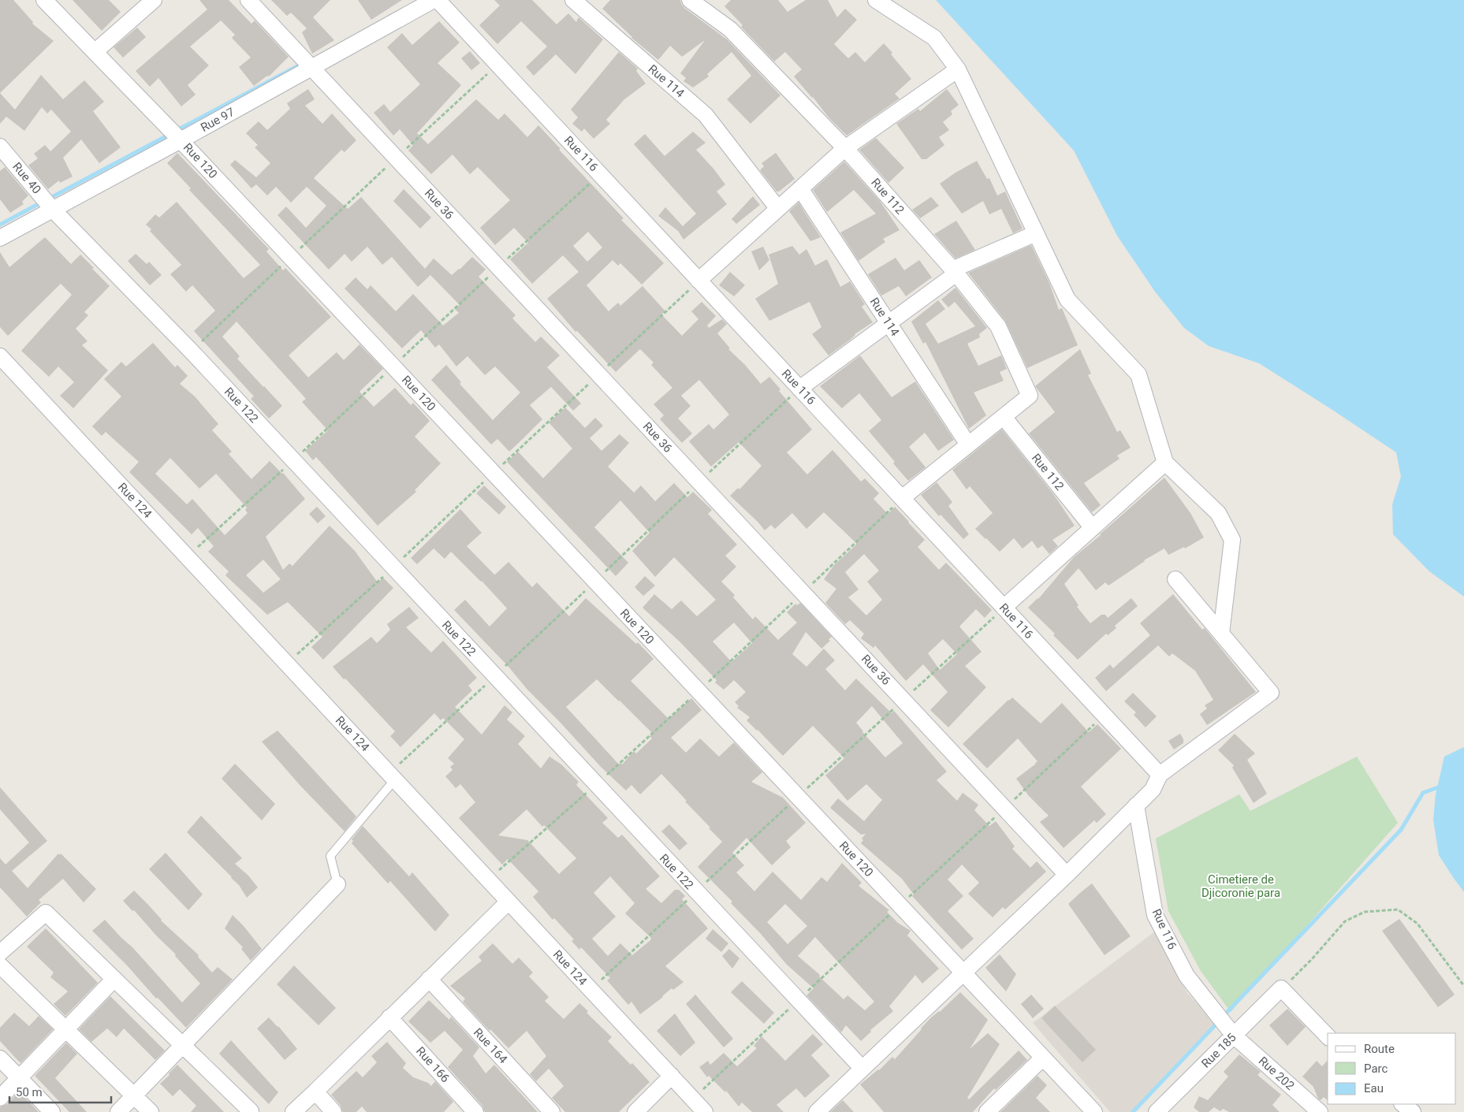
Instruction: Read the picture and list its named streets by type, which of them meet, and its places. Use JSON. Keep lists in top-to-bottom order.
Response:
{
  "streets": {
    "street": [
      "Rue 114",
      "Rue 97",
      "Rue 116",
      "Rue 120",
      "Rue 40",
      "Rue 112",
      "Rue 36",
      "Rue 122",
      "Rue 124",
      "Rue 164",
      "Rue 185",
      "Rue 166",
      "Rue 202"
    ]
  },
  "crossings": [
    ["Rue 114", "Rue 112"],
    ["Rue 97", "Rue 120"],
    ["Rue 97", "Rue 40"],
    ["Rue 97", "Rue 36"],
    ["Rue 97", "Rue 122"],
    ["Rue 116", "Rue 112"],
    ["Rue 116", "Rue 185"],
    ["Rue 116", "Rue 202"],
    ["Rue 40", "Rue 122"],
    ["Rue 185", "Rue 202"]
  ],
  "parks": ["Cimetiere de Djicoronie para"],
  "legend": ["Route", "Parc", "Eau"],
  "scale_bar": "50 m"
}
